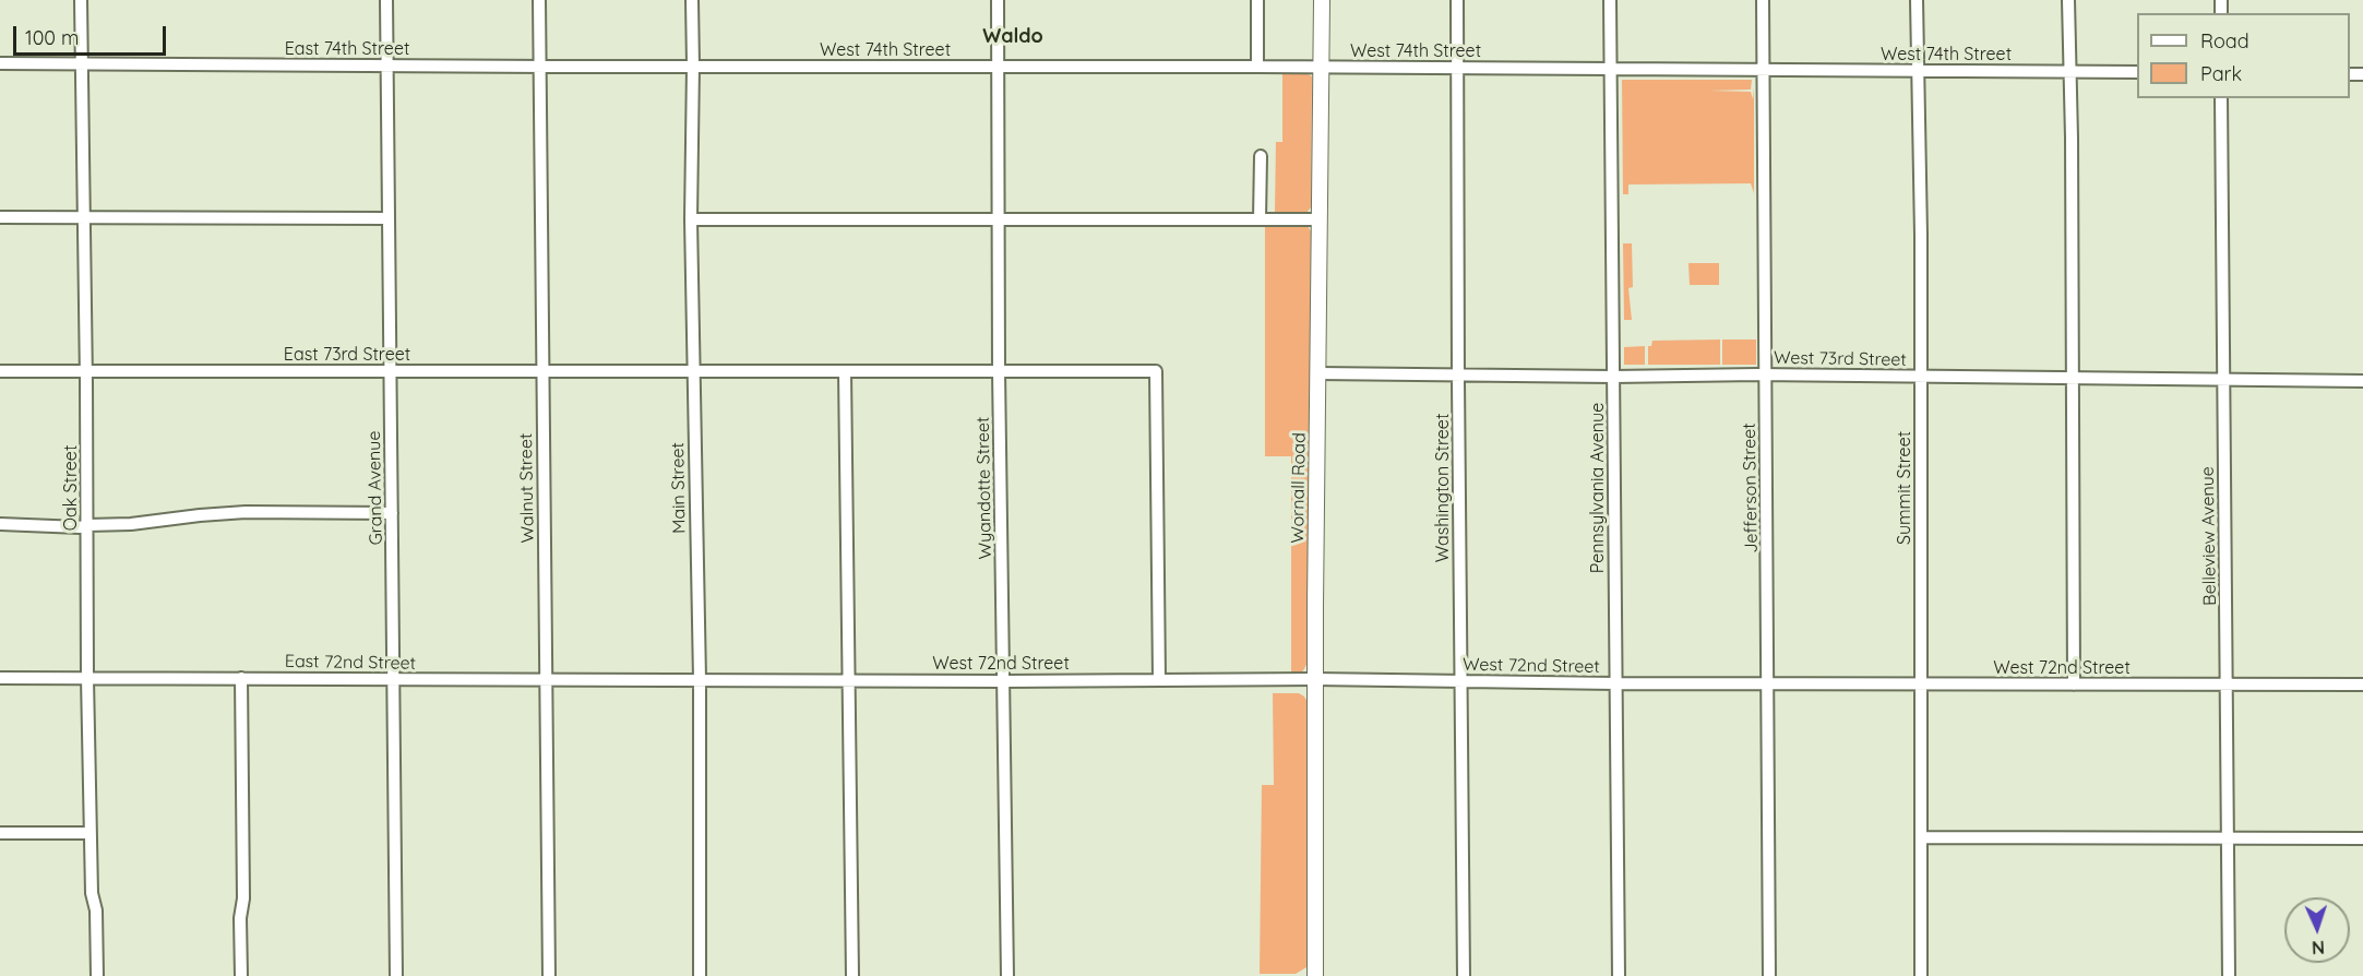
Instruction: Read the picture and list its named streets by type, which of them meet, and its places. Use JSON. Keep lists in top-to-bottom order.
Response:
{
  "streets": {
    "main road": ["Wornall Road"],
    "street": [
      "East 74th Street",
      "West 74th Street",
      "East 73rd Street",
      "West 73rd Street",
      "Oak Street",
      "Grand Avenue",
      "Walnut Street",
      "Main Street",
      "Wyandotte Street",
      "Washington Street",
      "Pennsylvania Avenue",
      "Jefferson Street",
      "Summit Street",
      "Belleview Avenue",
      "East 72nd Street",
      "West 72nd Street"
    ]
  },
  "crossings": [
    ["East 74th Street", "West 74th Street"],
    ["East 74th Street", "Oak Street"],
    ["East 74th Street", "Grand Avenue"],
    ["East 74th Street", "Walnut Street"],
    ["East 74th Street", "Main Street"],
    ["West 74th Street", "Main Street"],
    ["West 74th Street", "Wyandotte Street"],
    ["West 74th Street", "Wornall Road"],
    ["West 74th Street", "Washington Street"],
    ["West 74th Street", "Pennsylvania Avenue"],
    ["West 74th Street", "Jefferson Street"],
    ["West 74th Street", "Summit Street"],
    ["East 73rd Street", "Oak Street"],
    ["East 73rd Street", "Grand Avenue"],
    ["East 73rd Street", "Walnut Street"],
    ["East 73rd Street", "Main Street"],
    ["West 73rd Street", "Wornall Road"],
    ["West 73rd Street", "Washington Street"],
    ["West 73rd Street", "Pennsylvania Avenue"],
    ["West 73rd Street", "Jefferson Street"],
    ["West 73rd Street", "Summit Street"],
    ["West 73rd Street", "Belleview Avenue"],
    ["Oak Street", "East 72nd Street"],
    ["Grand Avenue", "East 72nd Street"],
    ["Walnut Street", "East 72nd Street"],
    ["Main Street", "East 72nd Street"],
    ["Main Street", "West 72nd Street"],
    ["Wyandotte Street", "West 72nd Street"],
    ["Wornall Road", "West 72nd Street"],
    ["Washington Street", "West 72nd Street"],
    ["Pennsylvania Avenue", "West 72nd Street"],
    ["Jefferson Street", "West 72nd Street"],
    ["Summit Street", "West 72nd Street"],
    ["Belleview Avenue", "West 72nd Street"],
    ["East 72nd Street", "West 72nd Street"]
  ],
  "districts": ["Waldo"],
  "legend": ["Road", "Park"],
  "scale_bar": "100 m",
  "north": "bottom"
}
